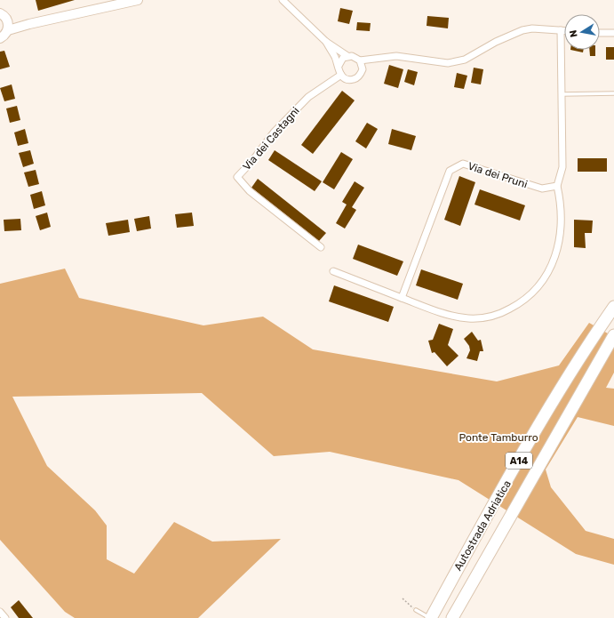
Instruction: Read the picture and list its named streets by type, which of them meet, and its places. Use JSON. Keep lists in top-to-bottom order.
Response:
{
  "streets": {
    "highway": ["A14", "Autostrada Adriatica"],
    "street": ["Via dei Castagni", "Via dei Pruni"]
  },
  "parks": ["Ponte Tamburro"],
  "north": "left"
}
